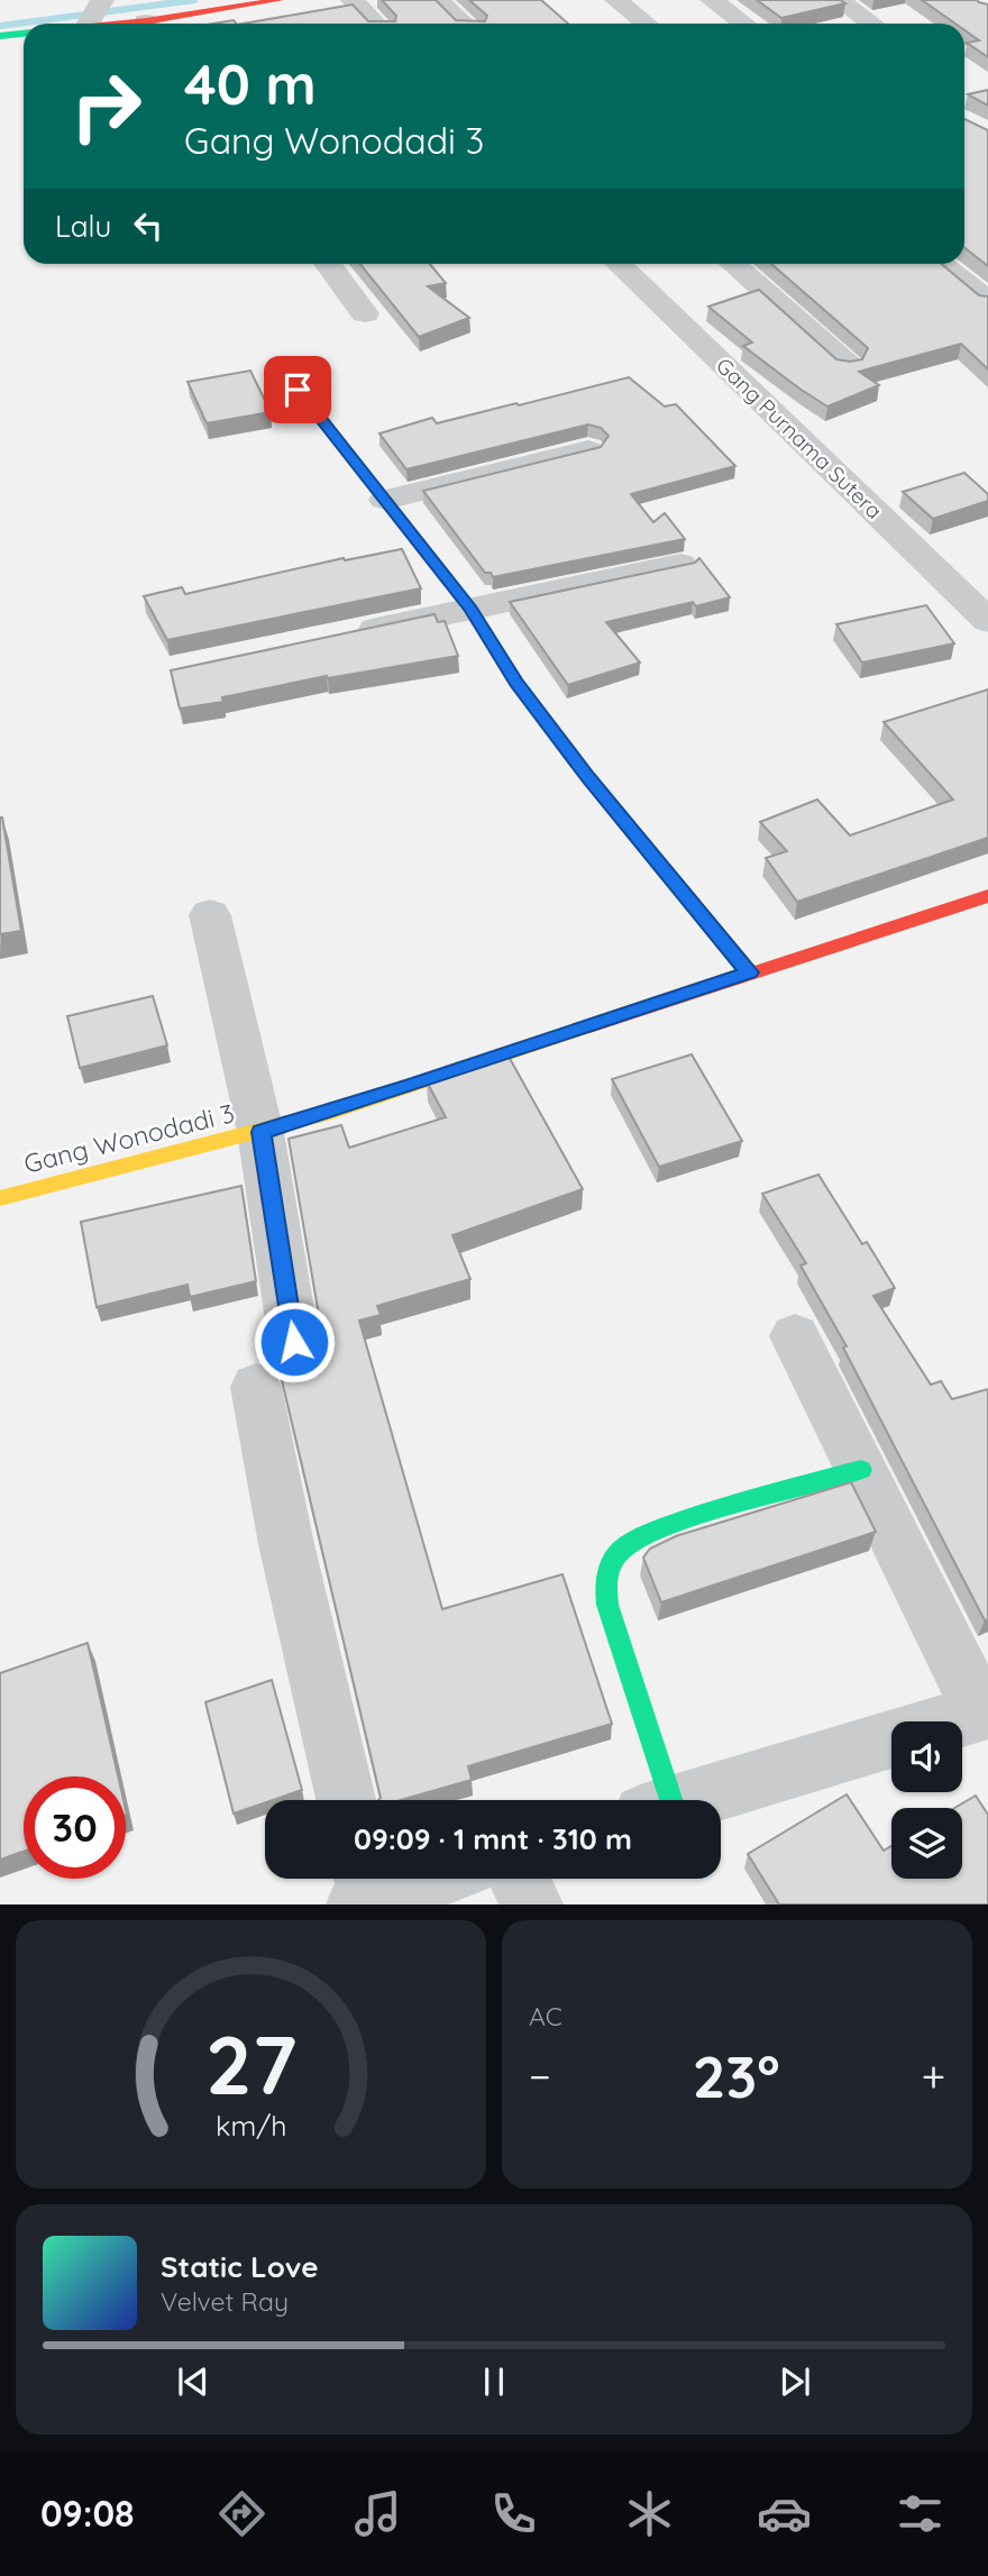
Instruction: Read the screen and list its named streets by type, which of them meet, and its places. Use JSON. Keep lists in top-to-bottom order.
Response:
{
  "streets": {
    "street": ["Gang Purnama Sutera", "Gang Wonodadi 3"]
  },
  "page": {
    "turn": ["40 m", "Gang Wonodadi 3"],
    "then": "Lalu",
    "limit": "30",
    "trip": "09:09 · 1 mnt · 310 m",
    "tile": "AC",
    "heat": ["−", "23°", "+"],
    "song": ["Static Love", "Velvet Ray"],
    "tabs": "09:08",
    "gauge": ["27", "km/h"]
  }
}
